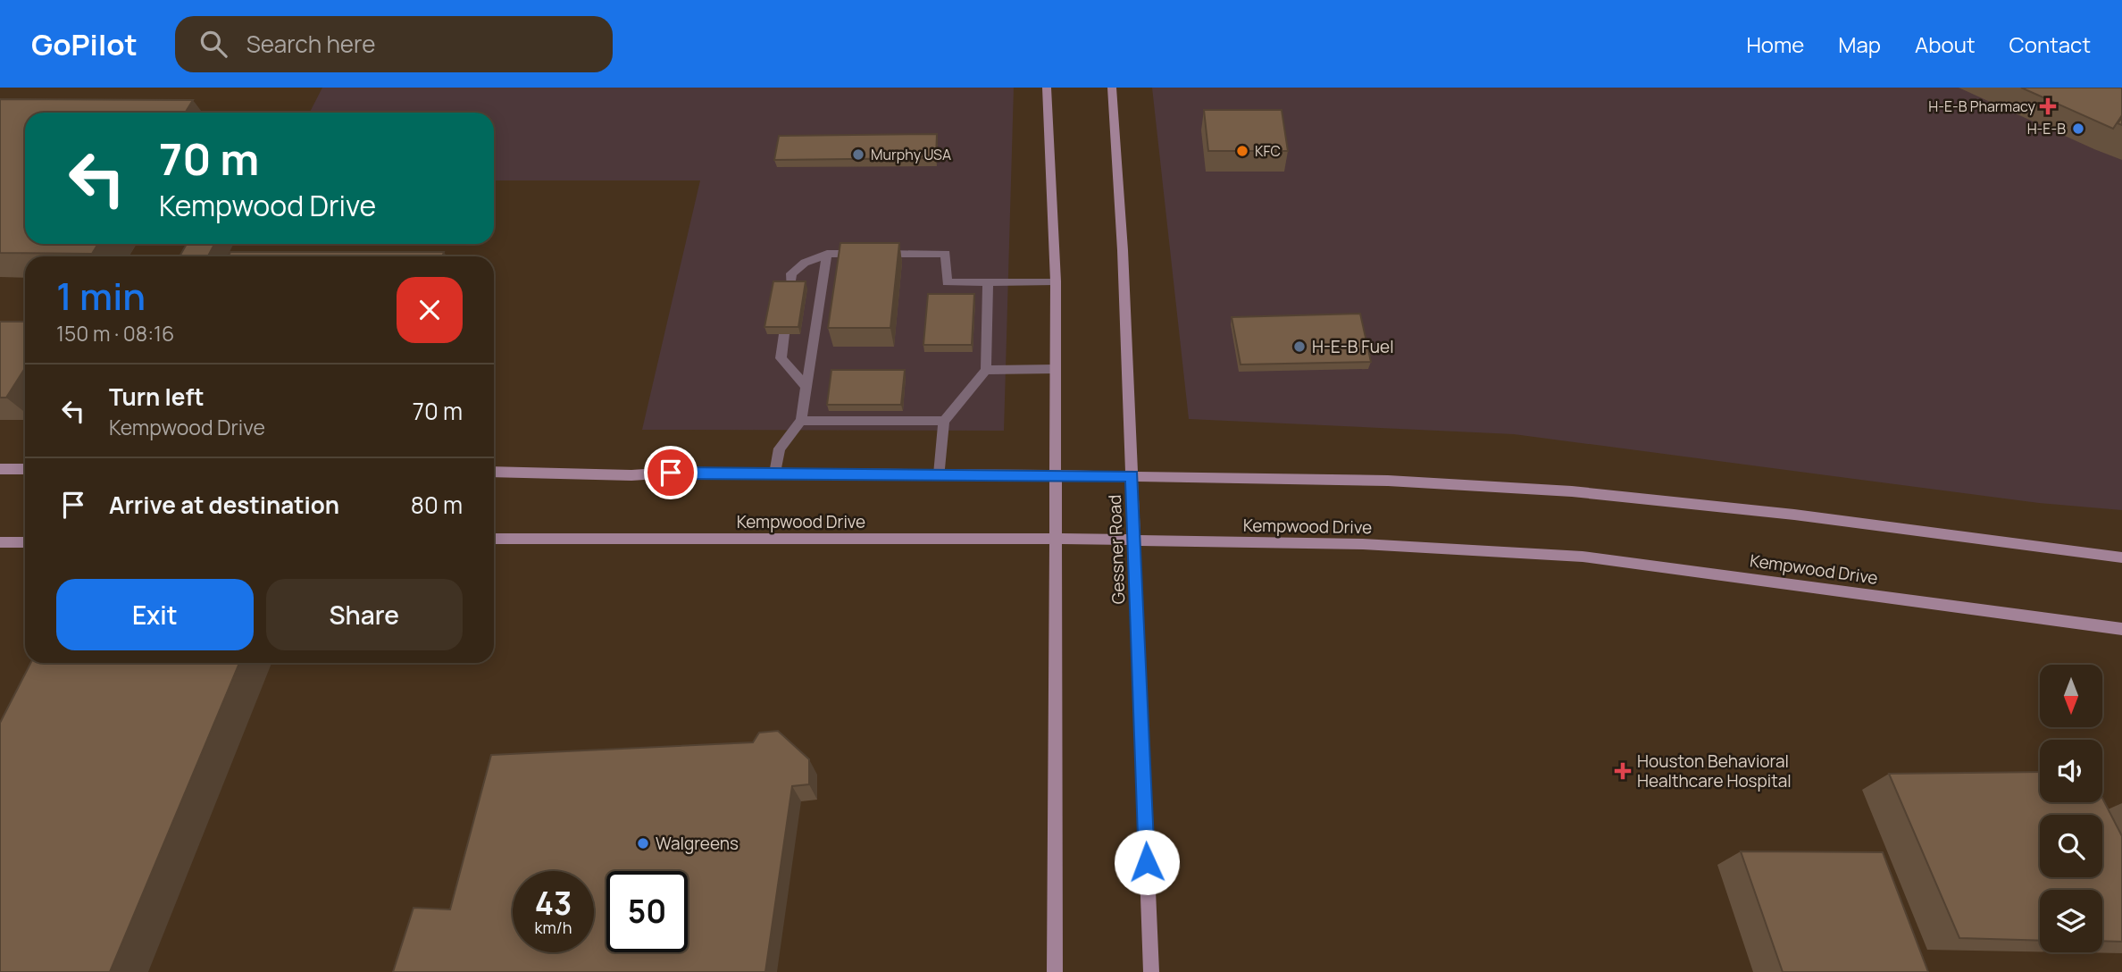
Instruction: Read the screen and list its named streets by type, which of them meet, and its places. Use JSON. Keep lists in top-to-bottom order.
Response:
{
  "streets": {
    "main road": ["Kempwood Drive", "Gessner Road"]
  },
  "crossings": [
    ["Kempwood Drive", "Gessner Road"]
  ],
  "places": {
    "health": ["H-E-B Pharmacy", "Houston Behavioral Healthcare Hospital"],
    "other": [
      "H-E-B",
      "KFC",
      "Murphy USA",
      "H-E-B Fuel",
      "Walgreens"
    ]
  },
  "north": "bottom",
  "page": {
    "header": "GoPilot",
    "search": "Search here",
    "nav": [
      "Home",
      "Map",
      "About",
      "Contact"
    ],
    "turn": ["70 m", "Kempwood Drive"],
    "heading": ["1 min", "150 m · 08:16"],
    "list": [
      {
        "name": "Turn left",
        "note": "Kempwood Drive",
        "value": "70 m"
      },
      {
        "name": "Arrive at destination",
        "value": "80 m"
      }
    ],
    "buttons": ["Exit", "Share"],
    "speed": "43 km/h",
    "limit": "50"
  }
}
